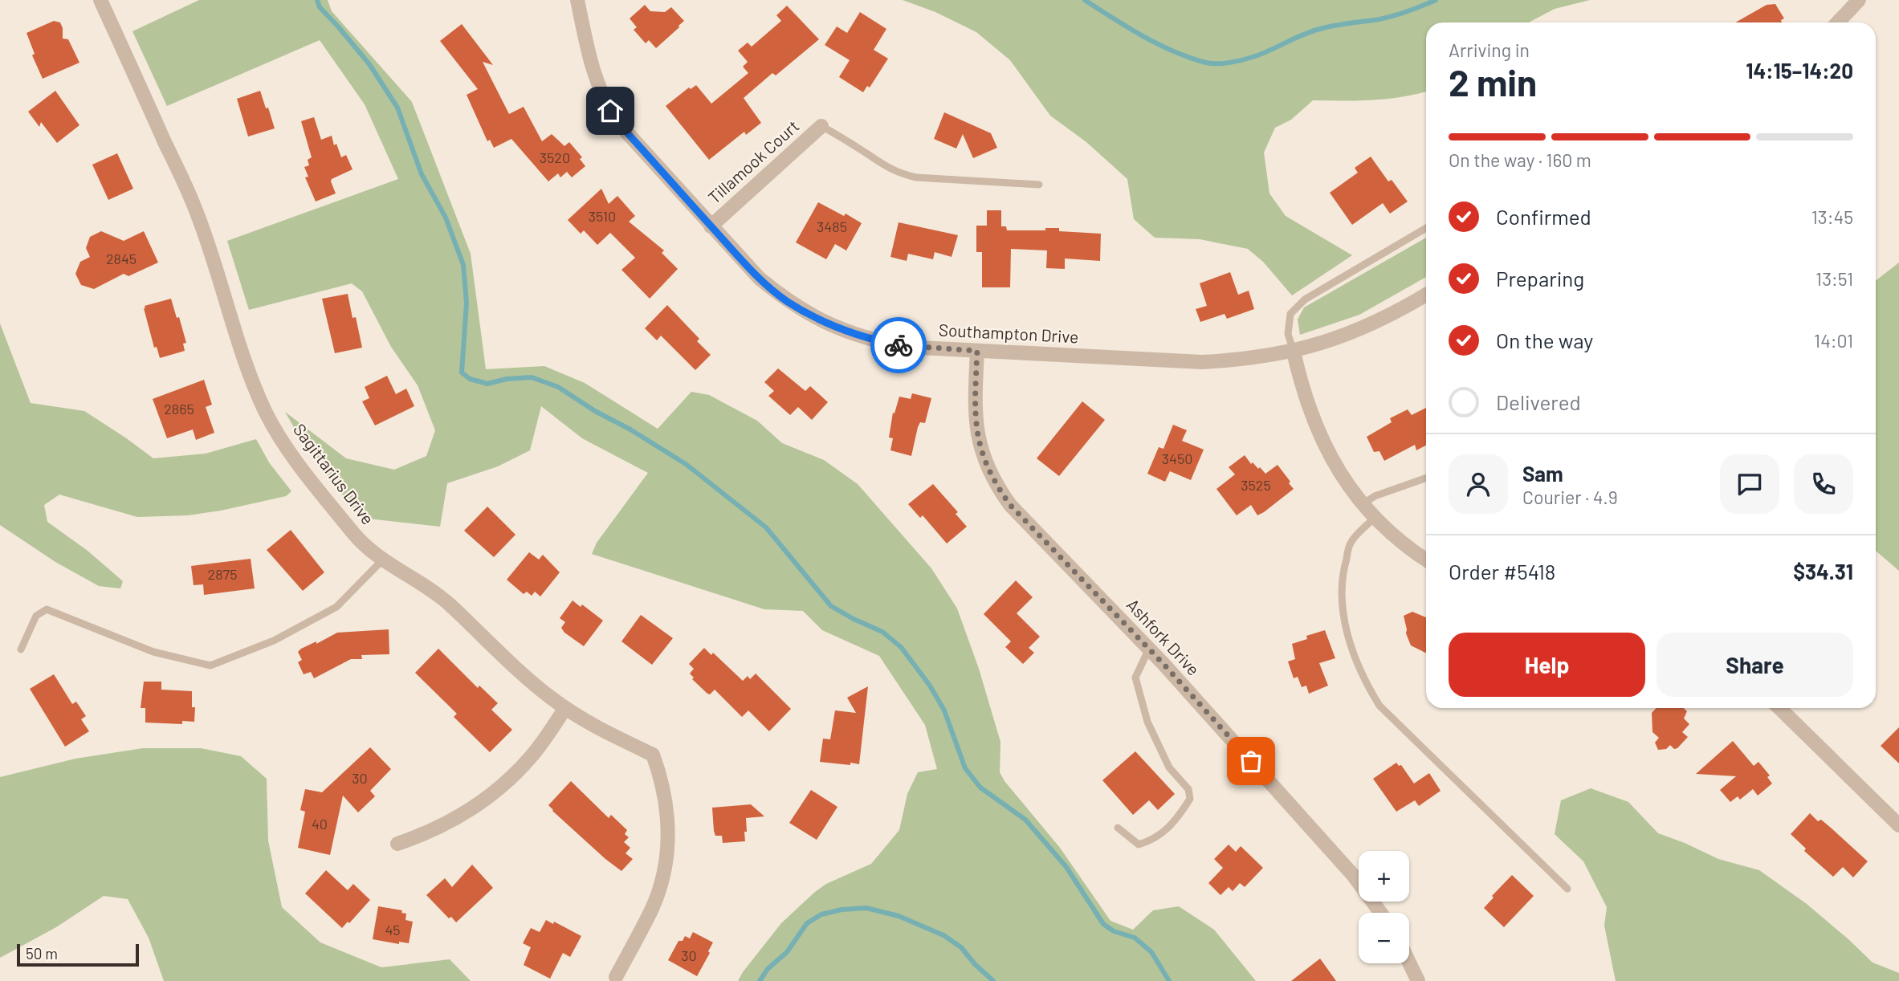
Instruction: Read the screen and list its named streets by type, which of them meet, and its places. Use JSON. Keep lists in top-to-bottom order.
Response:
{
  "streets": {
    "street": [
      "Tillamook Court",
      "Southampton Drive",
      "Sagittarius Drive",
      "Ashfork Drive"
    ]
  },
  "crossings": [
    ["Tillamook Court", "Southampton Drive"],
    ["Southampton Drive", "Ashfork Drive"]
  ],
  "house_numbers": [
    "3520",
    "3510",
    "3485",
    "2845",
    "2865",
    "3450",
    "3525",
    "2875",
    "30",
    "40",
    "45",
    "30"
  ],
  "scale_bar": "50 m",
  "page": {
    "heading": ["2 min", "Arriving in", "14:15–14:20"],
    "panel": [
      "Sam",
      "Courier · 4.9",
      "Order #5418",
      "$34.31"
    ],
    "bar": "On the way · 160 m",
    "list": [
      ["Confirmed", "13:45"],
      ["Preparing", "13:51"],
      ["On the way", "14:01"],
      "Delivered"
    ],
    "buttons": ["Help", "Share"],
    "map_buttons": ["+", "−"],
    "scale": "50 m"
  }
}
